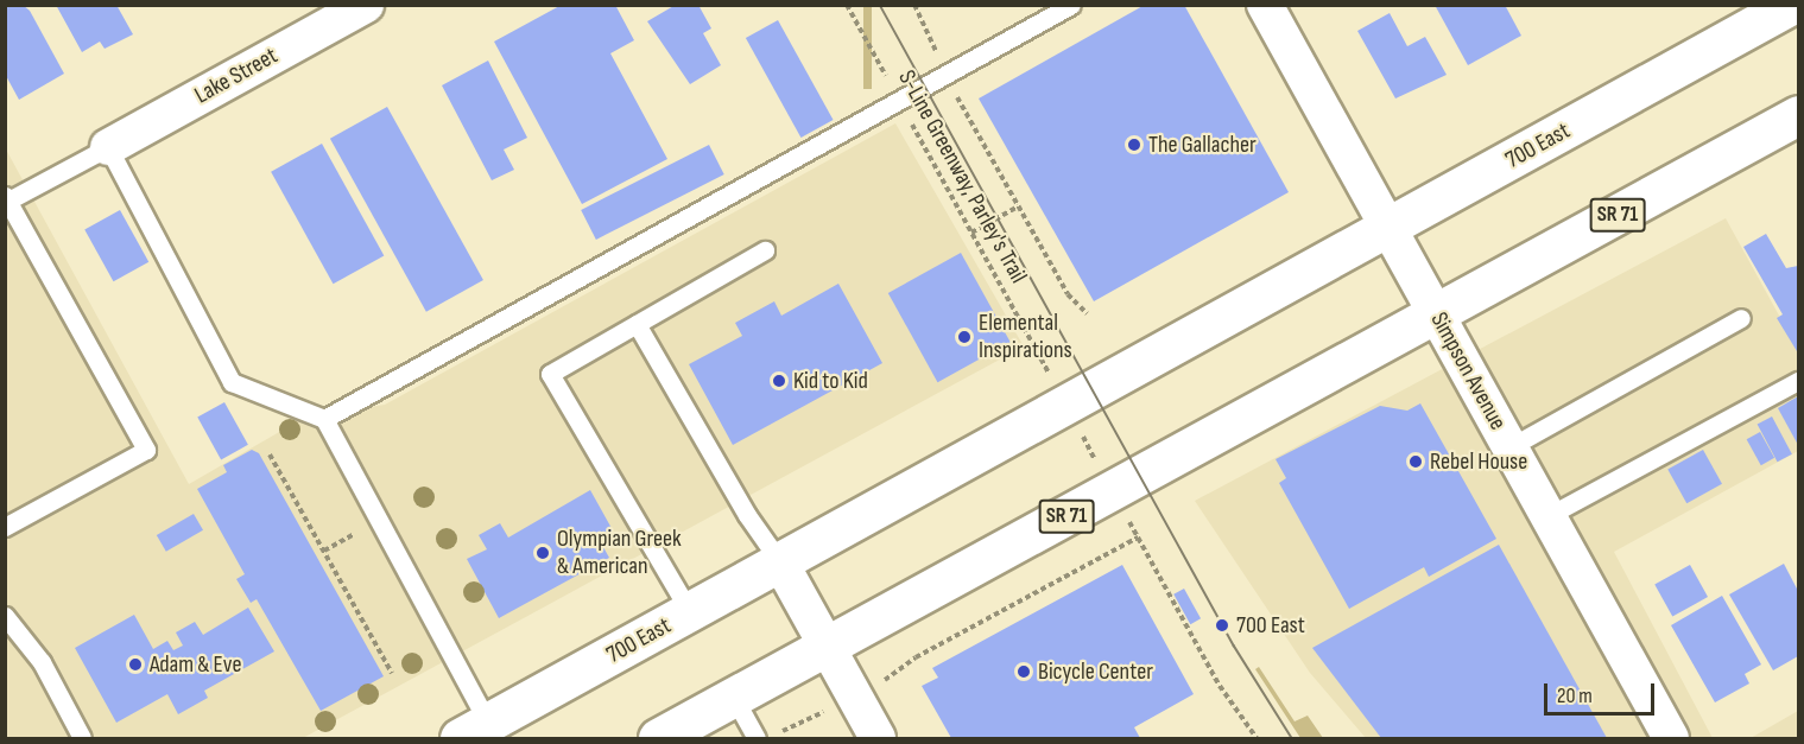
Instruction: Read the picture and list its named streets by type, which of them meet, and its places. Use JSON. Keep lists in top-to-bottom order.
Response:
{
  "streets": {
    "main road": ["700 East", "SR 71"],
    "street": ["Lake Street", "Simpson Avenue"],
    "path": ["S-Line Greenway, Parley's Trail"]
  },
  "crossings": [
    ["700 East", "Simpson Avenue"],
    ["SR 71", "Simpson Avenue"]
  ],
  "places": [
    "The Gallacher",
    "Elemental Inspirations",
    "Kid to Kid",
    "Rebel House",
    "Olympian Greek & American",
    "700 East",
    "Adam & Eve",
    "Bicycle Center"
  ],
  "scale_bar": "20 m"
}
